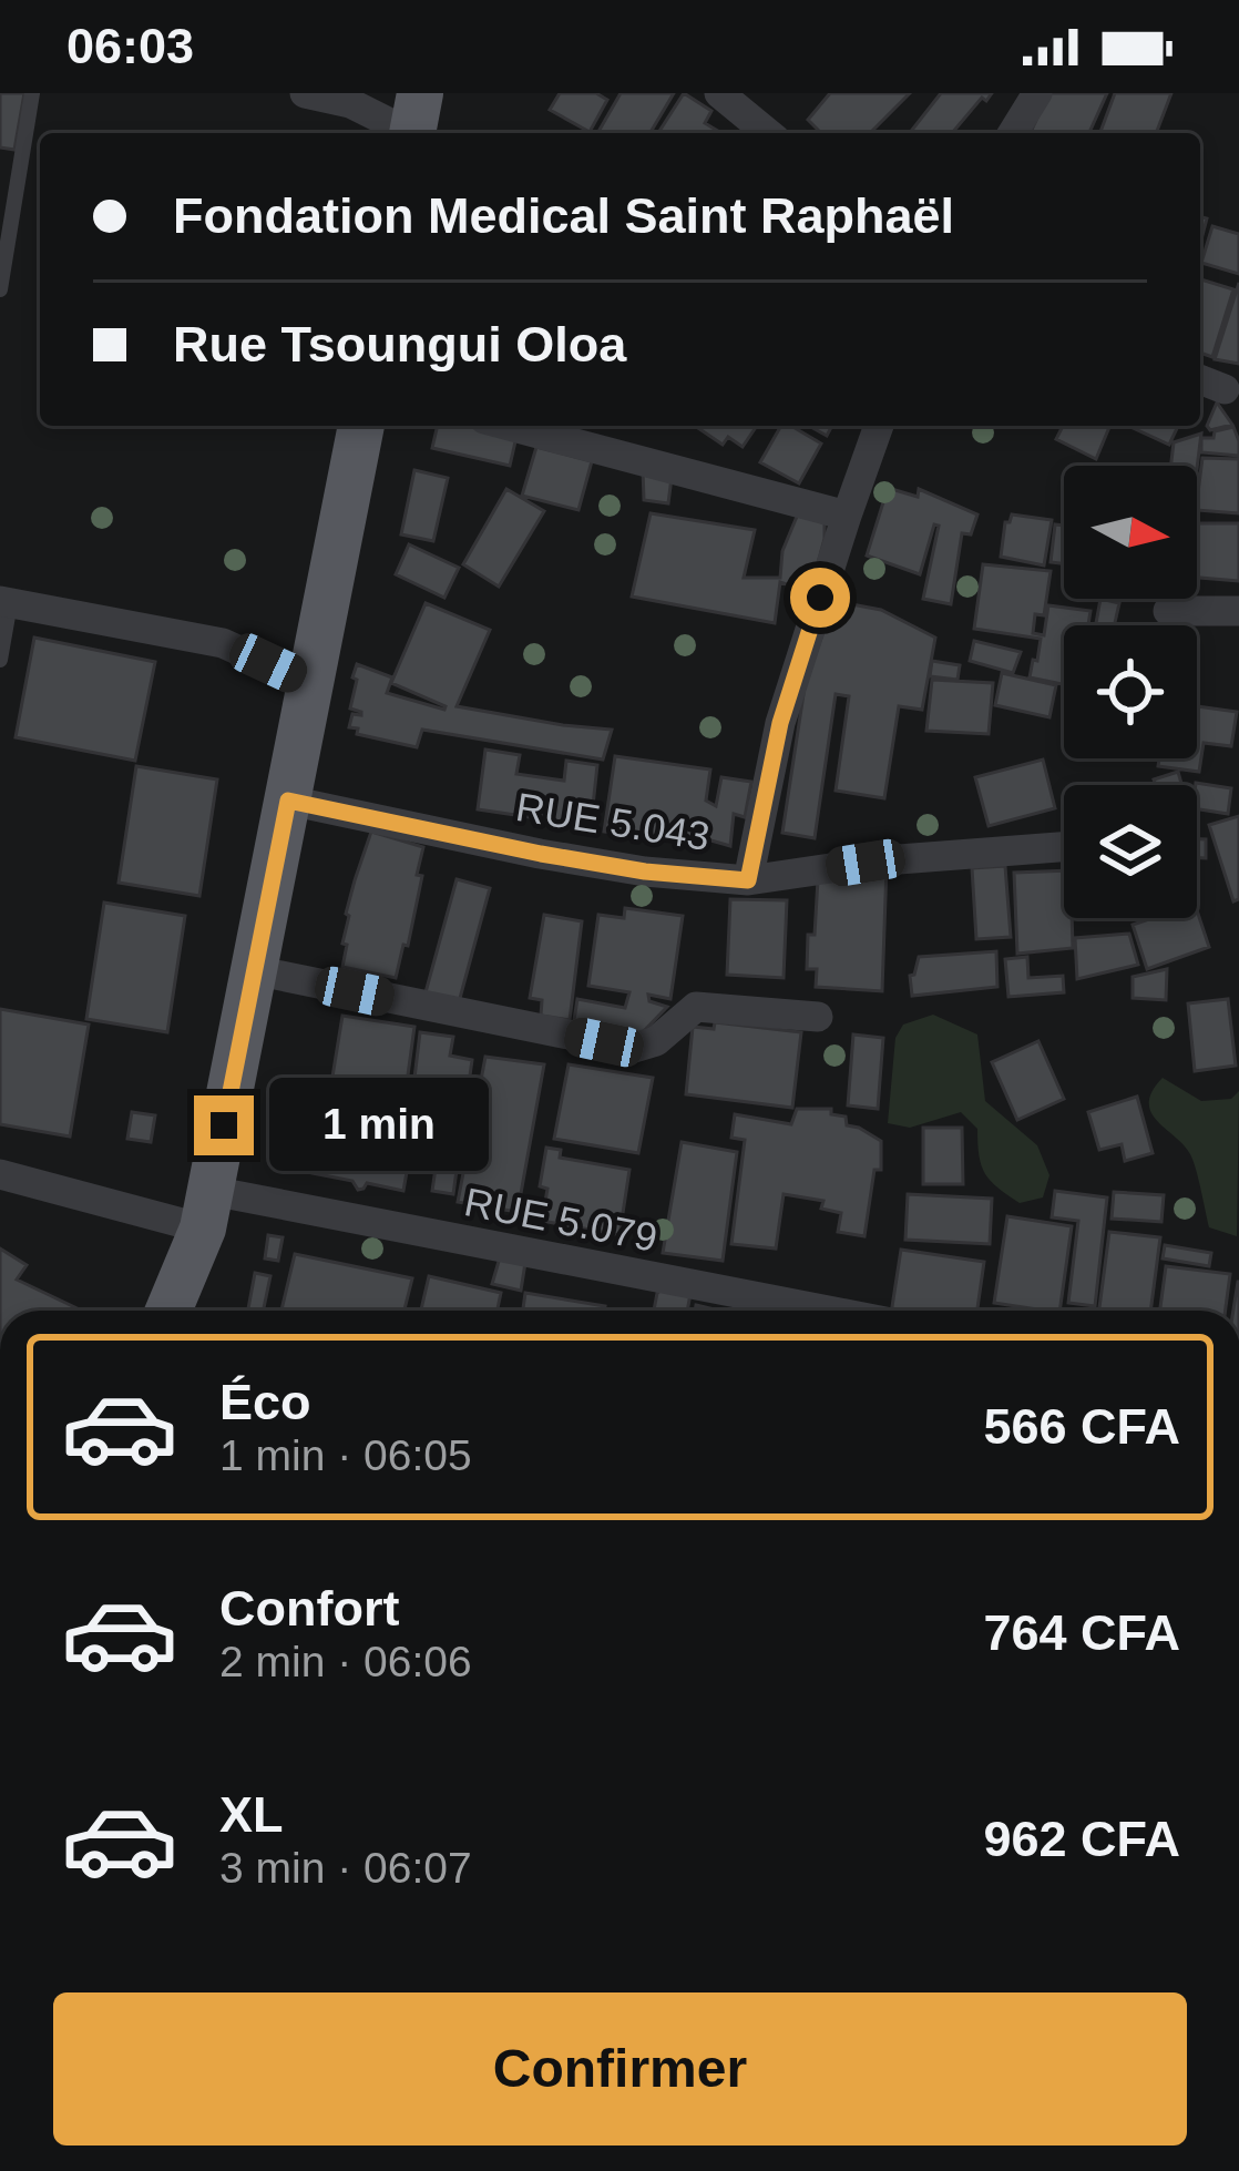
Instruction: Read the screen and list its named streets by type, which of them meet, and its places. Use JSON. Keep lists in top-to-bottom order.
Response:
{
  "streets": {
    "street": ["RUE 5.043", "RUE 5.079"]
  },
  "north": "right",
  "page": {
    "status": "06:03",
    "banner": ["Fondation Medical Saint Raphaël", "Rue Tsoungui Oloa"],
    "bubble": "1 min",
    "list": [
      {
        "name": "Éco",
        "note": "1 min · 06:05",
        "value": "566 CFA"
      },
      {
        "name": "Confort",
        "note": "2 min · 06:06",
        "value": "764 CFA"
      },
      {
        "name": "XL",
        "note": "3 min · 06:07",
        "value": "962 CFA"
      }
    ],
    "buttons": "Confirmer"
  }
}
